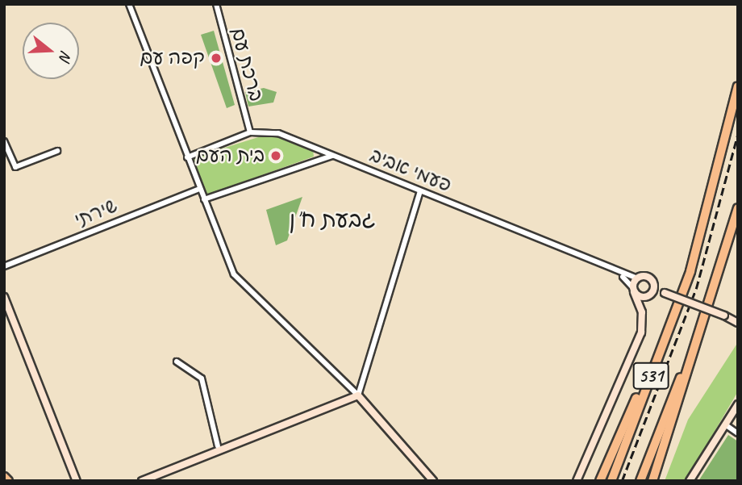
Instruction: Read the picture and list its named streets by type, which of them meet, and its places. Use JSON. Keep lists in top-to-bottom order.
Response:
{
  "streets": {
    "highway": ["531"],
    "street": ["ברכת עם", "פעמי אביב", "שירתי"]
  },
  "crossings": [
    ["ברכת עם", "פעמי אביב"]
  ],
  "districts": ["גבעת ח\"ן"],
  "places": ["קפה עם", "בית העם"],
  "north": "right"
}
